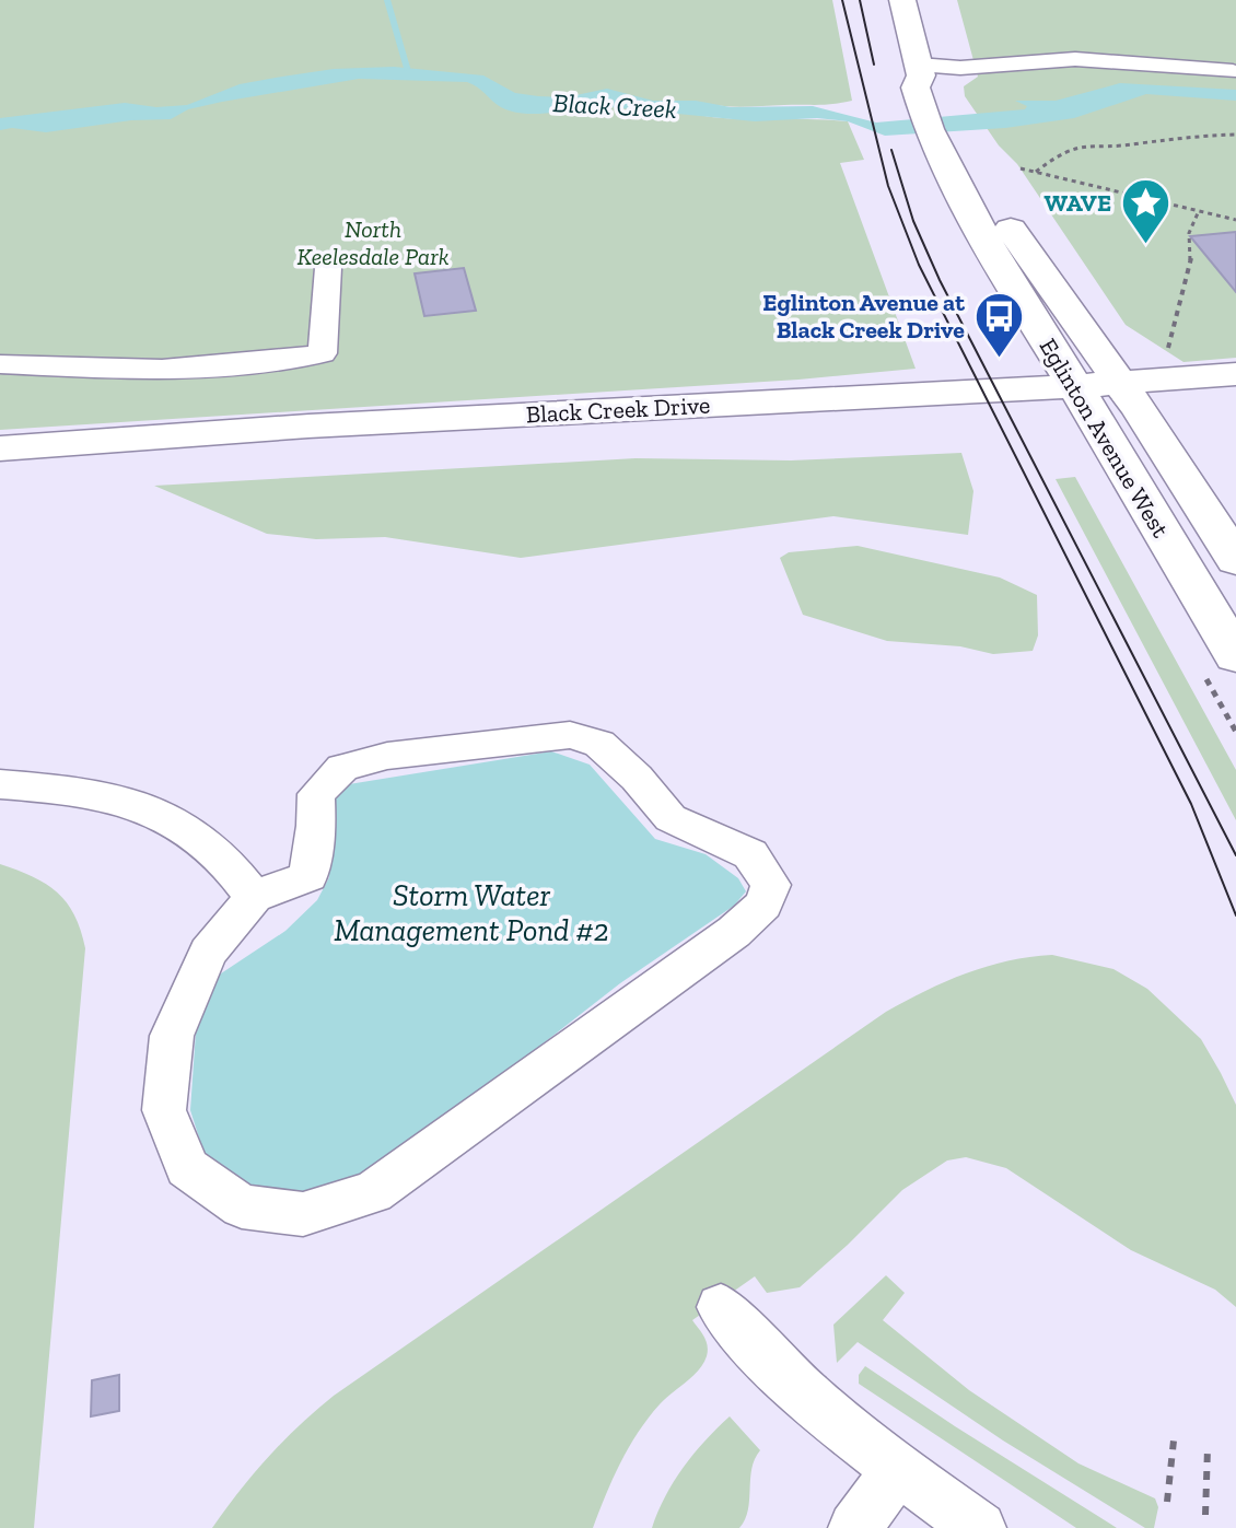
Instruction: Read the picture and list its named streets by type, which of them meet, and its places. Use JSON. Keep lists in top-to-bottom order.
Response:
{
  "streets": {
    "main road": ["Black Creek Drive", "Eglinton Avenue West"]
  },
  "crossings": [
    ["Black Creek Drive", "Eglinton Avenue West"]
  ],
  "water": ["Black Creek", "Storm Water Management Pond #2"],
  "parks": ["North Keelesdale Park"],
  "places": {
    "place": ["WAVE"],
    "bus stop": ["Eglinton Avenue at Black Creek Drive"]
  }
}
